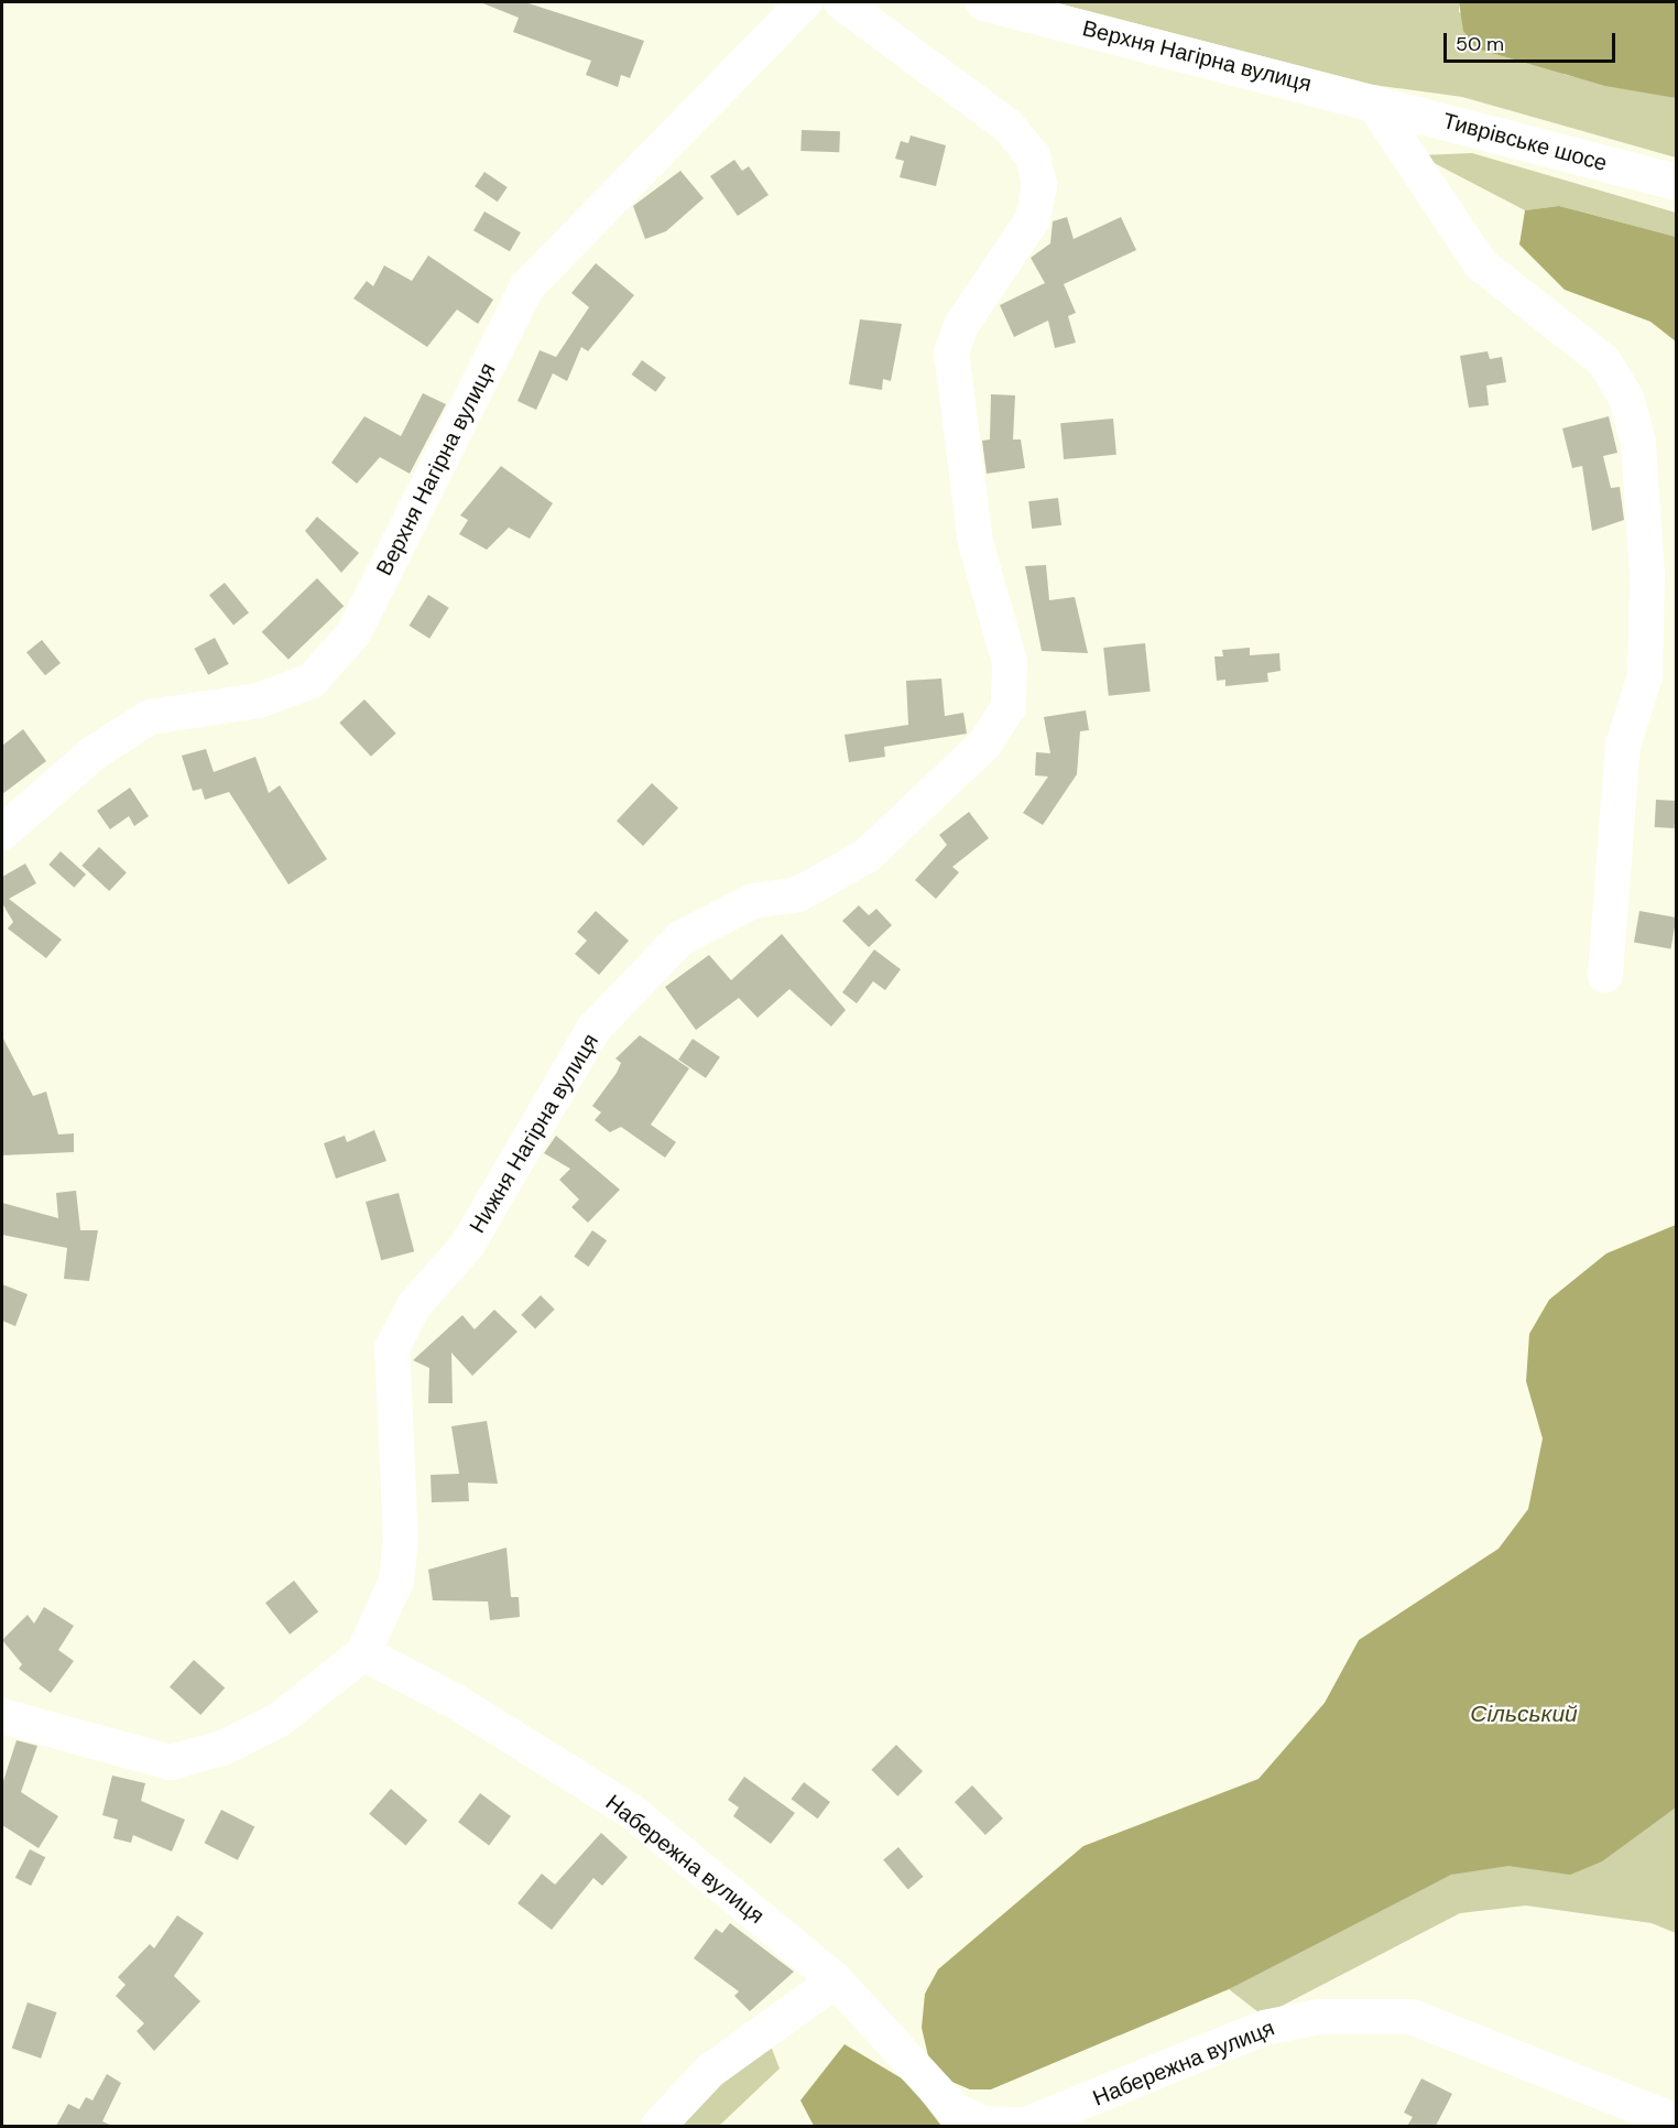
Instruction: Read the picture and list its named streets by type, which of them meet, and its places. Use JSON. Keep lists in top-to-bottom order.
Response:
{
  "streets": {
    "main road": ["Верхня Нагірна вулиця", "Тиврівське шосе"],
    "street": ["Нижня Нагірна вулиця", "Набережна вулиця"]
  },
  "crossings": [
    ["Верхня Нагірна вулиця", "Тиврівське шосе"],
    ["Нижня Нагірна вулиця", "Набережна вулиця"]
  ],
  "water": ["Сільський"],
  "scale_bar": "50 m"
}
